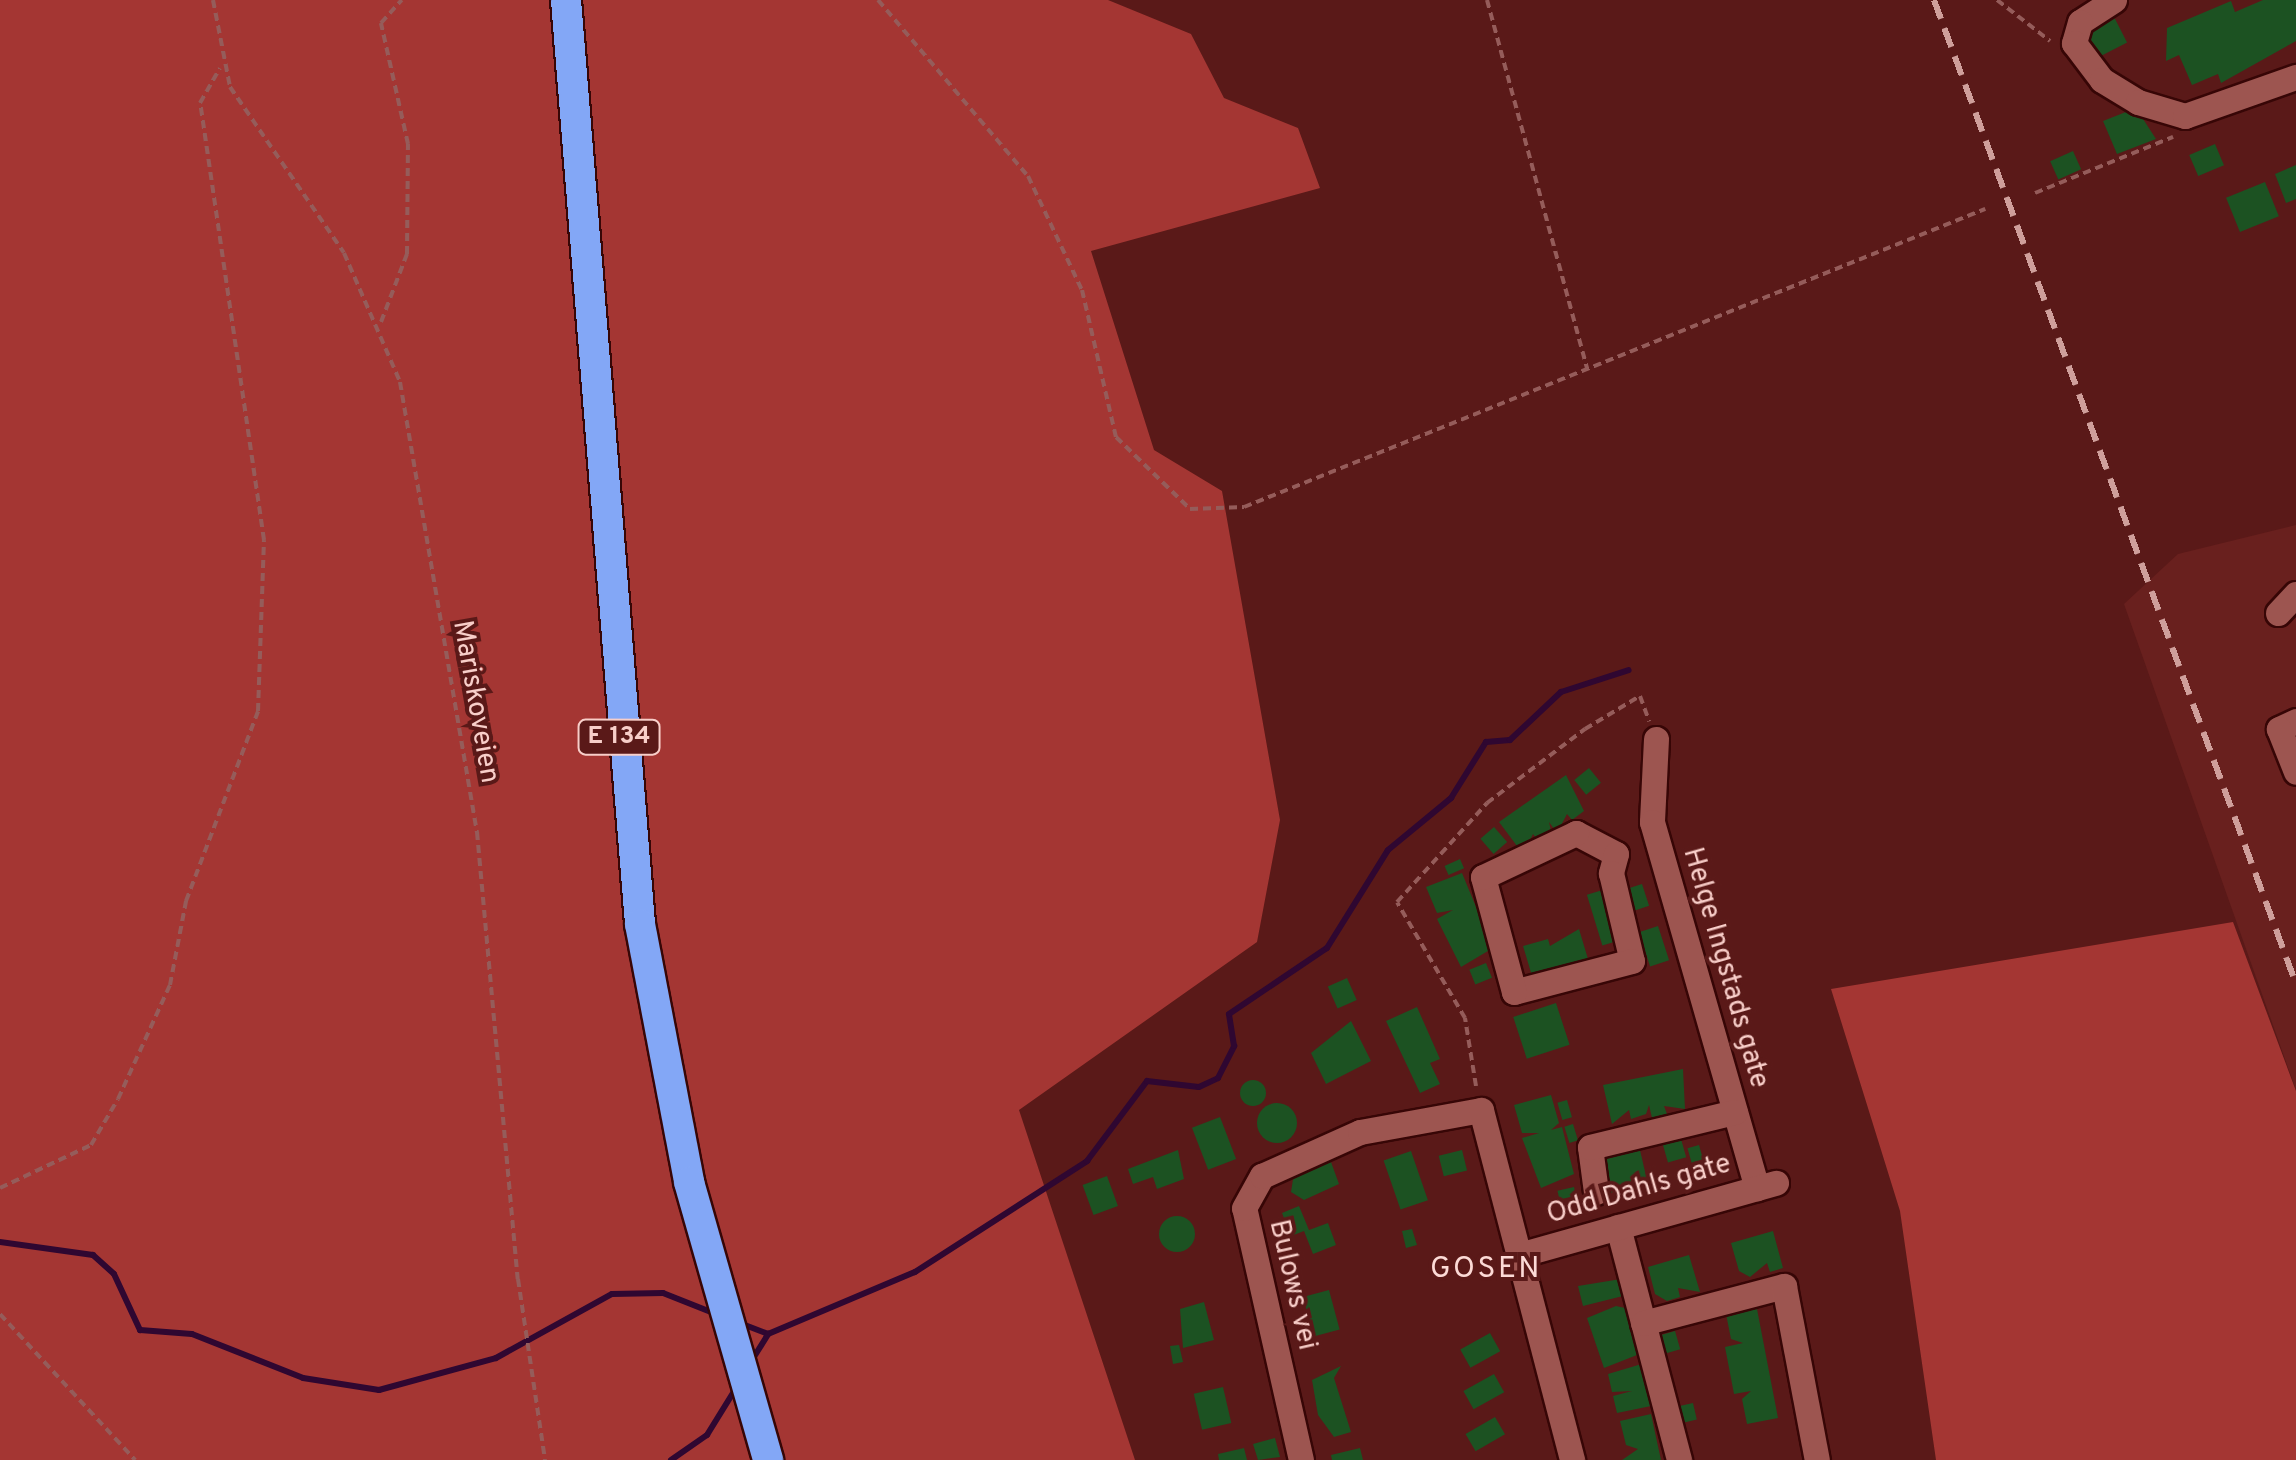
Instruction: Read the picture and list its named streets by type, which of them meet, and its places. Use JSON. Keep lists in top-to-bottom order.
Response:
{
  "streets": {
    "highway": ["E 134"],
    "street": ["Helge Ingstads gate", "Odd Dahls gate", "Bulows vei"],
    "path": ["Mariskoveien"]
  },
  "crossings": [
    ["Helge Ingstads gate", "Odd Dahls gate"],
    ["Odd Dahls gate", "Bulows vei"]
  ],
  "districts": ["GOSEN"]
}
